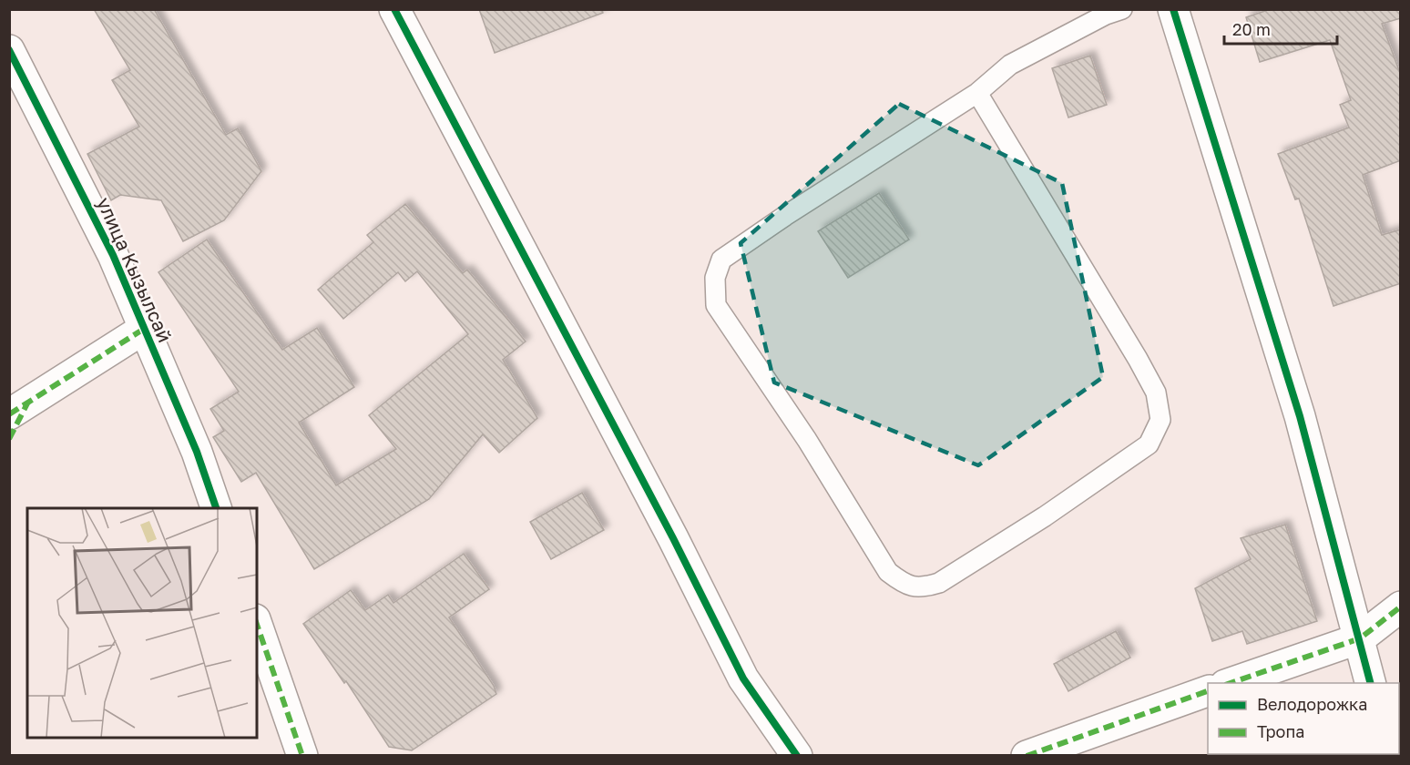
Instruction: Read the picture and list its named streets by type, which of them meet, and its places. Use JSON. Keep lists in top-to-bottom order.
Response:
{
  "streets": {
    "street": ["улица Кызылсай"]
  },
  "legend": ["Велодорожка", "Тропа"],
  "scale_bar": "20 m"
}
